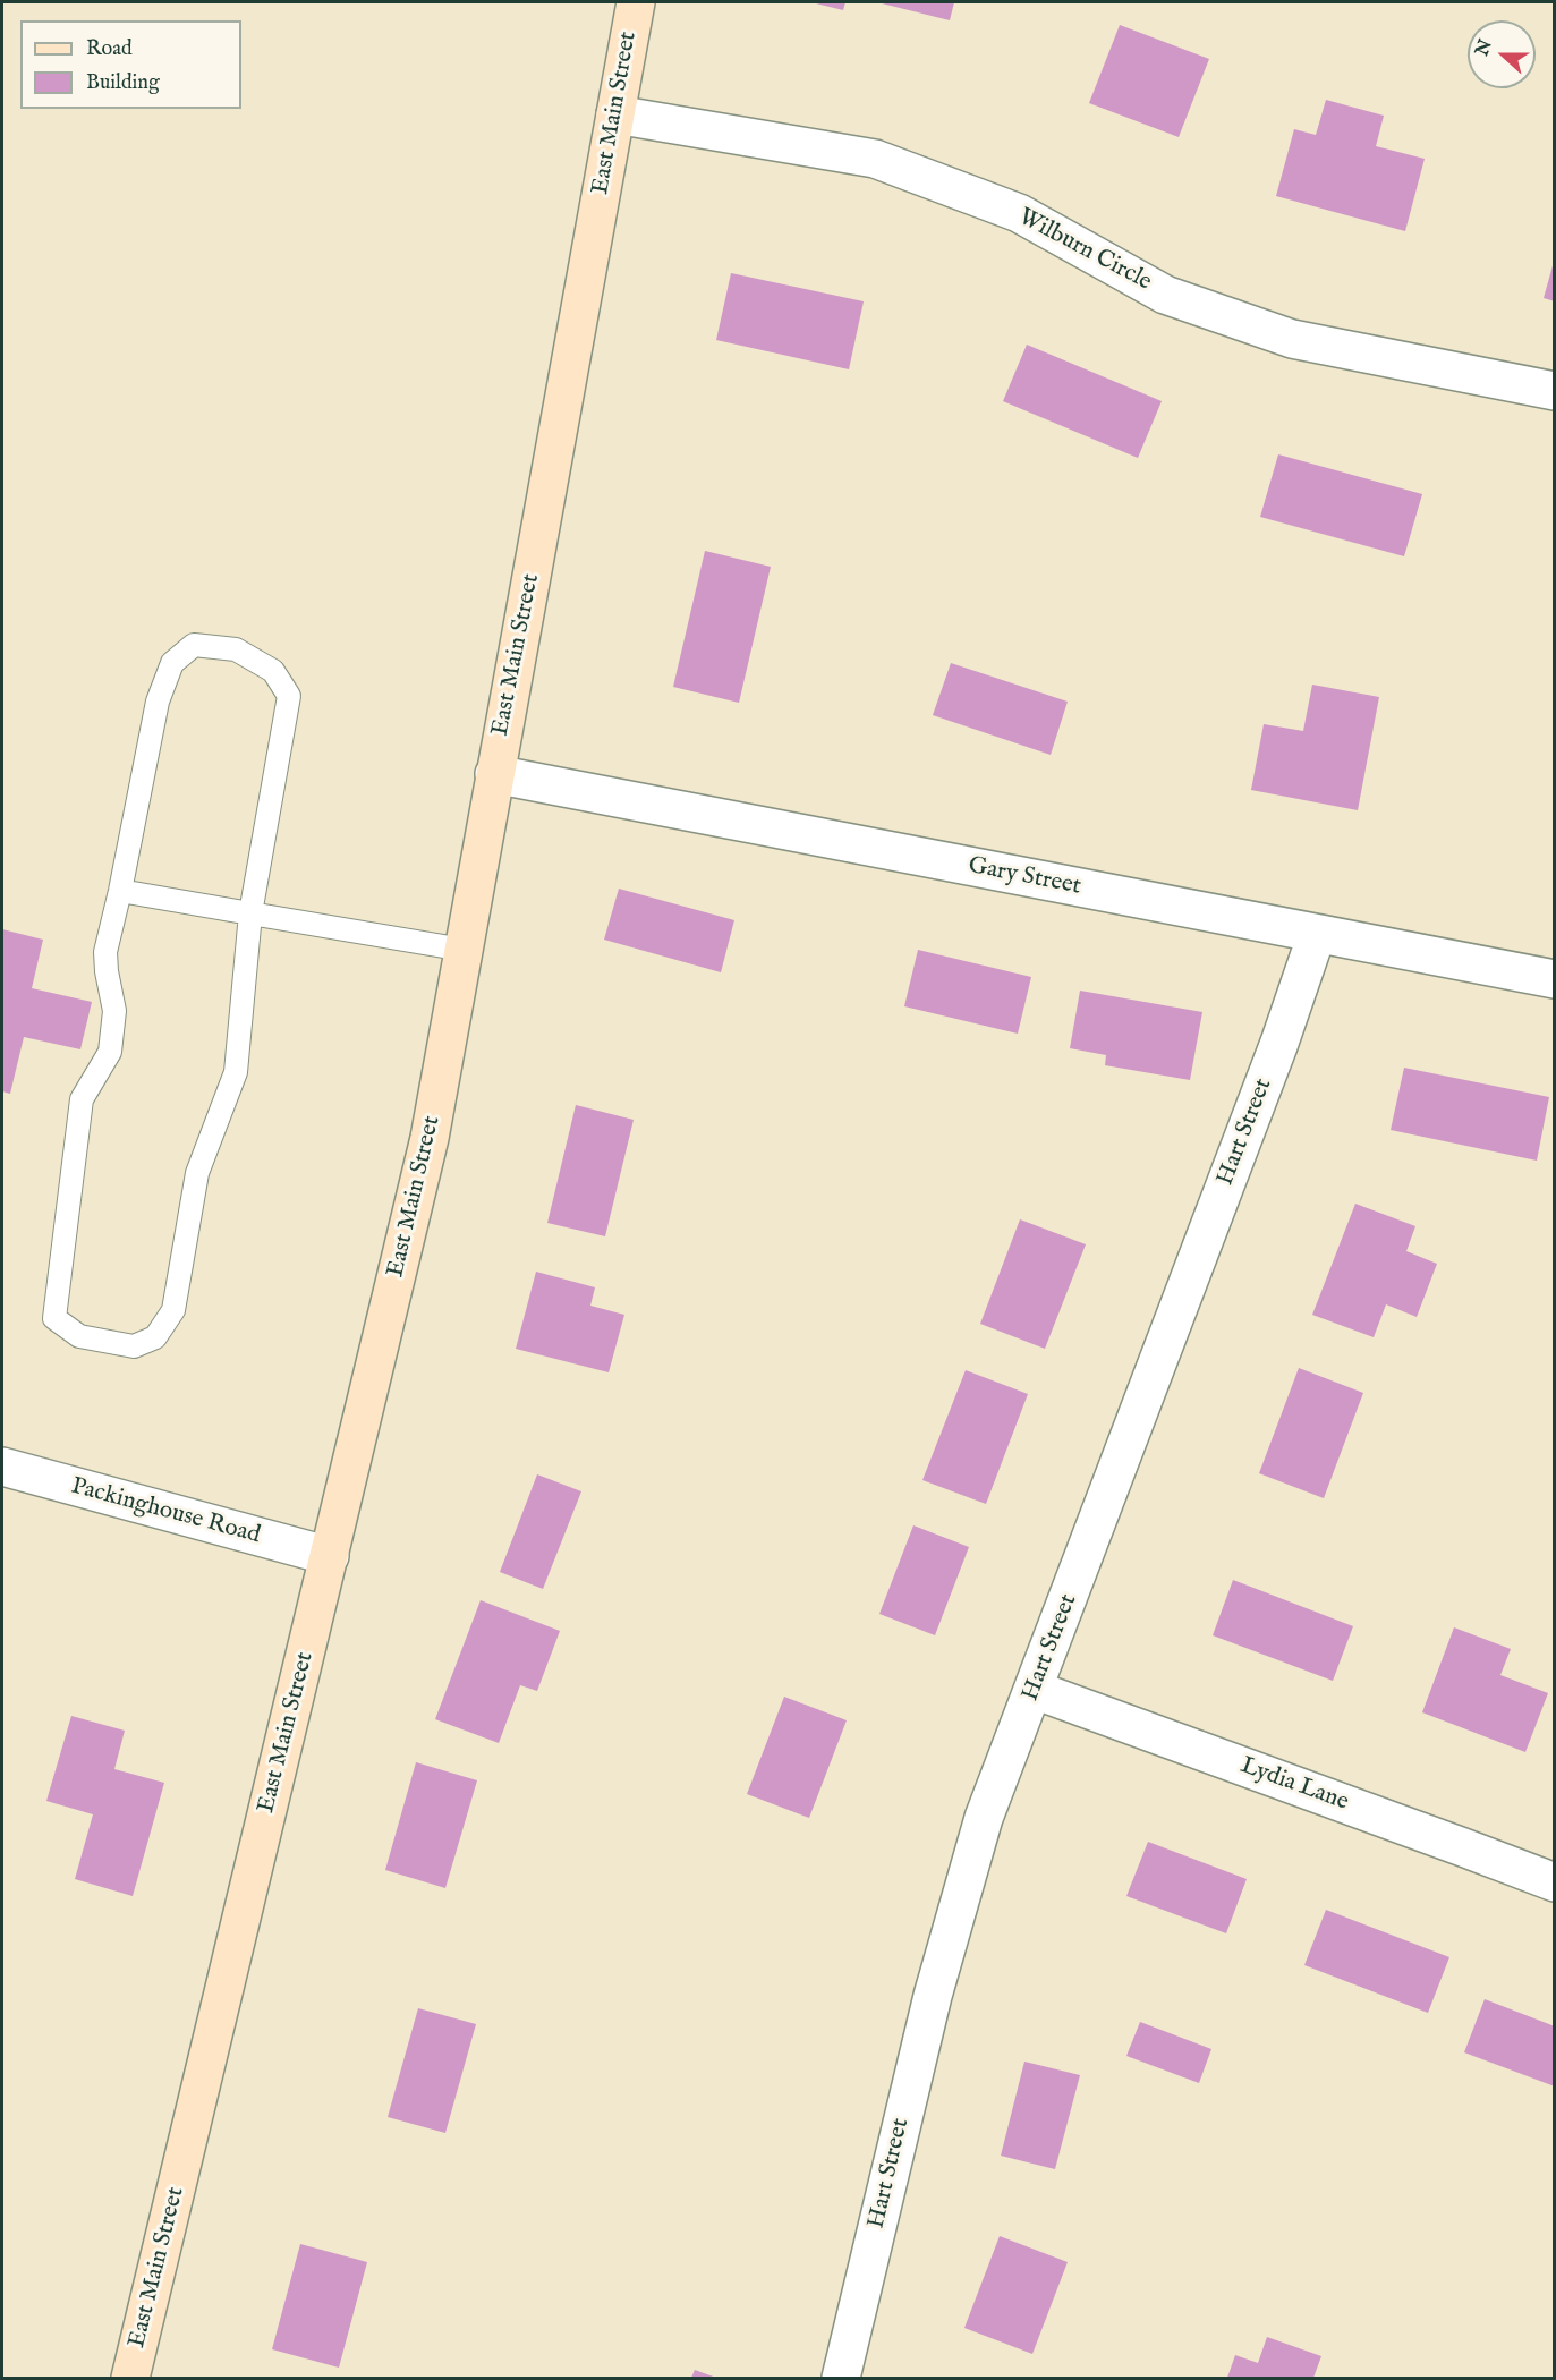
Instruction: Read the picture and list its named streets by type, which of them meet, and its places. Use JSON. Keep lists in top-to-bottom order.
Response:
{
  "streets": {
    "main road": ["East Main Street"],
    "street": [
      "Wilburn Circle",
      "Gary Street",
      "Hart Street",
      "Packinghouse Road",
      "Lydia Lane"
    ]
  },
  "crossings": [
    ["East Main Street", "Wilburn Circle"],
    ["East Main Street", "Gary Street"],
    ["East Main Street", "Packinghouse Road"],
    ["Gary Street", "Hart Street"],
    ["Hart Street", "Lydia Lane"]
  ],
  "legend": ["Road", "Building"],
  "north": "left"
}
